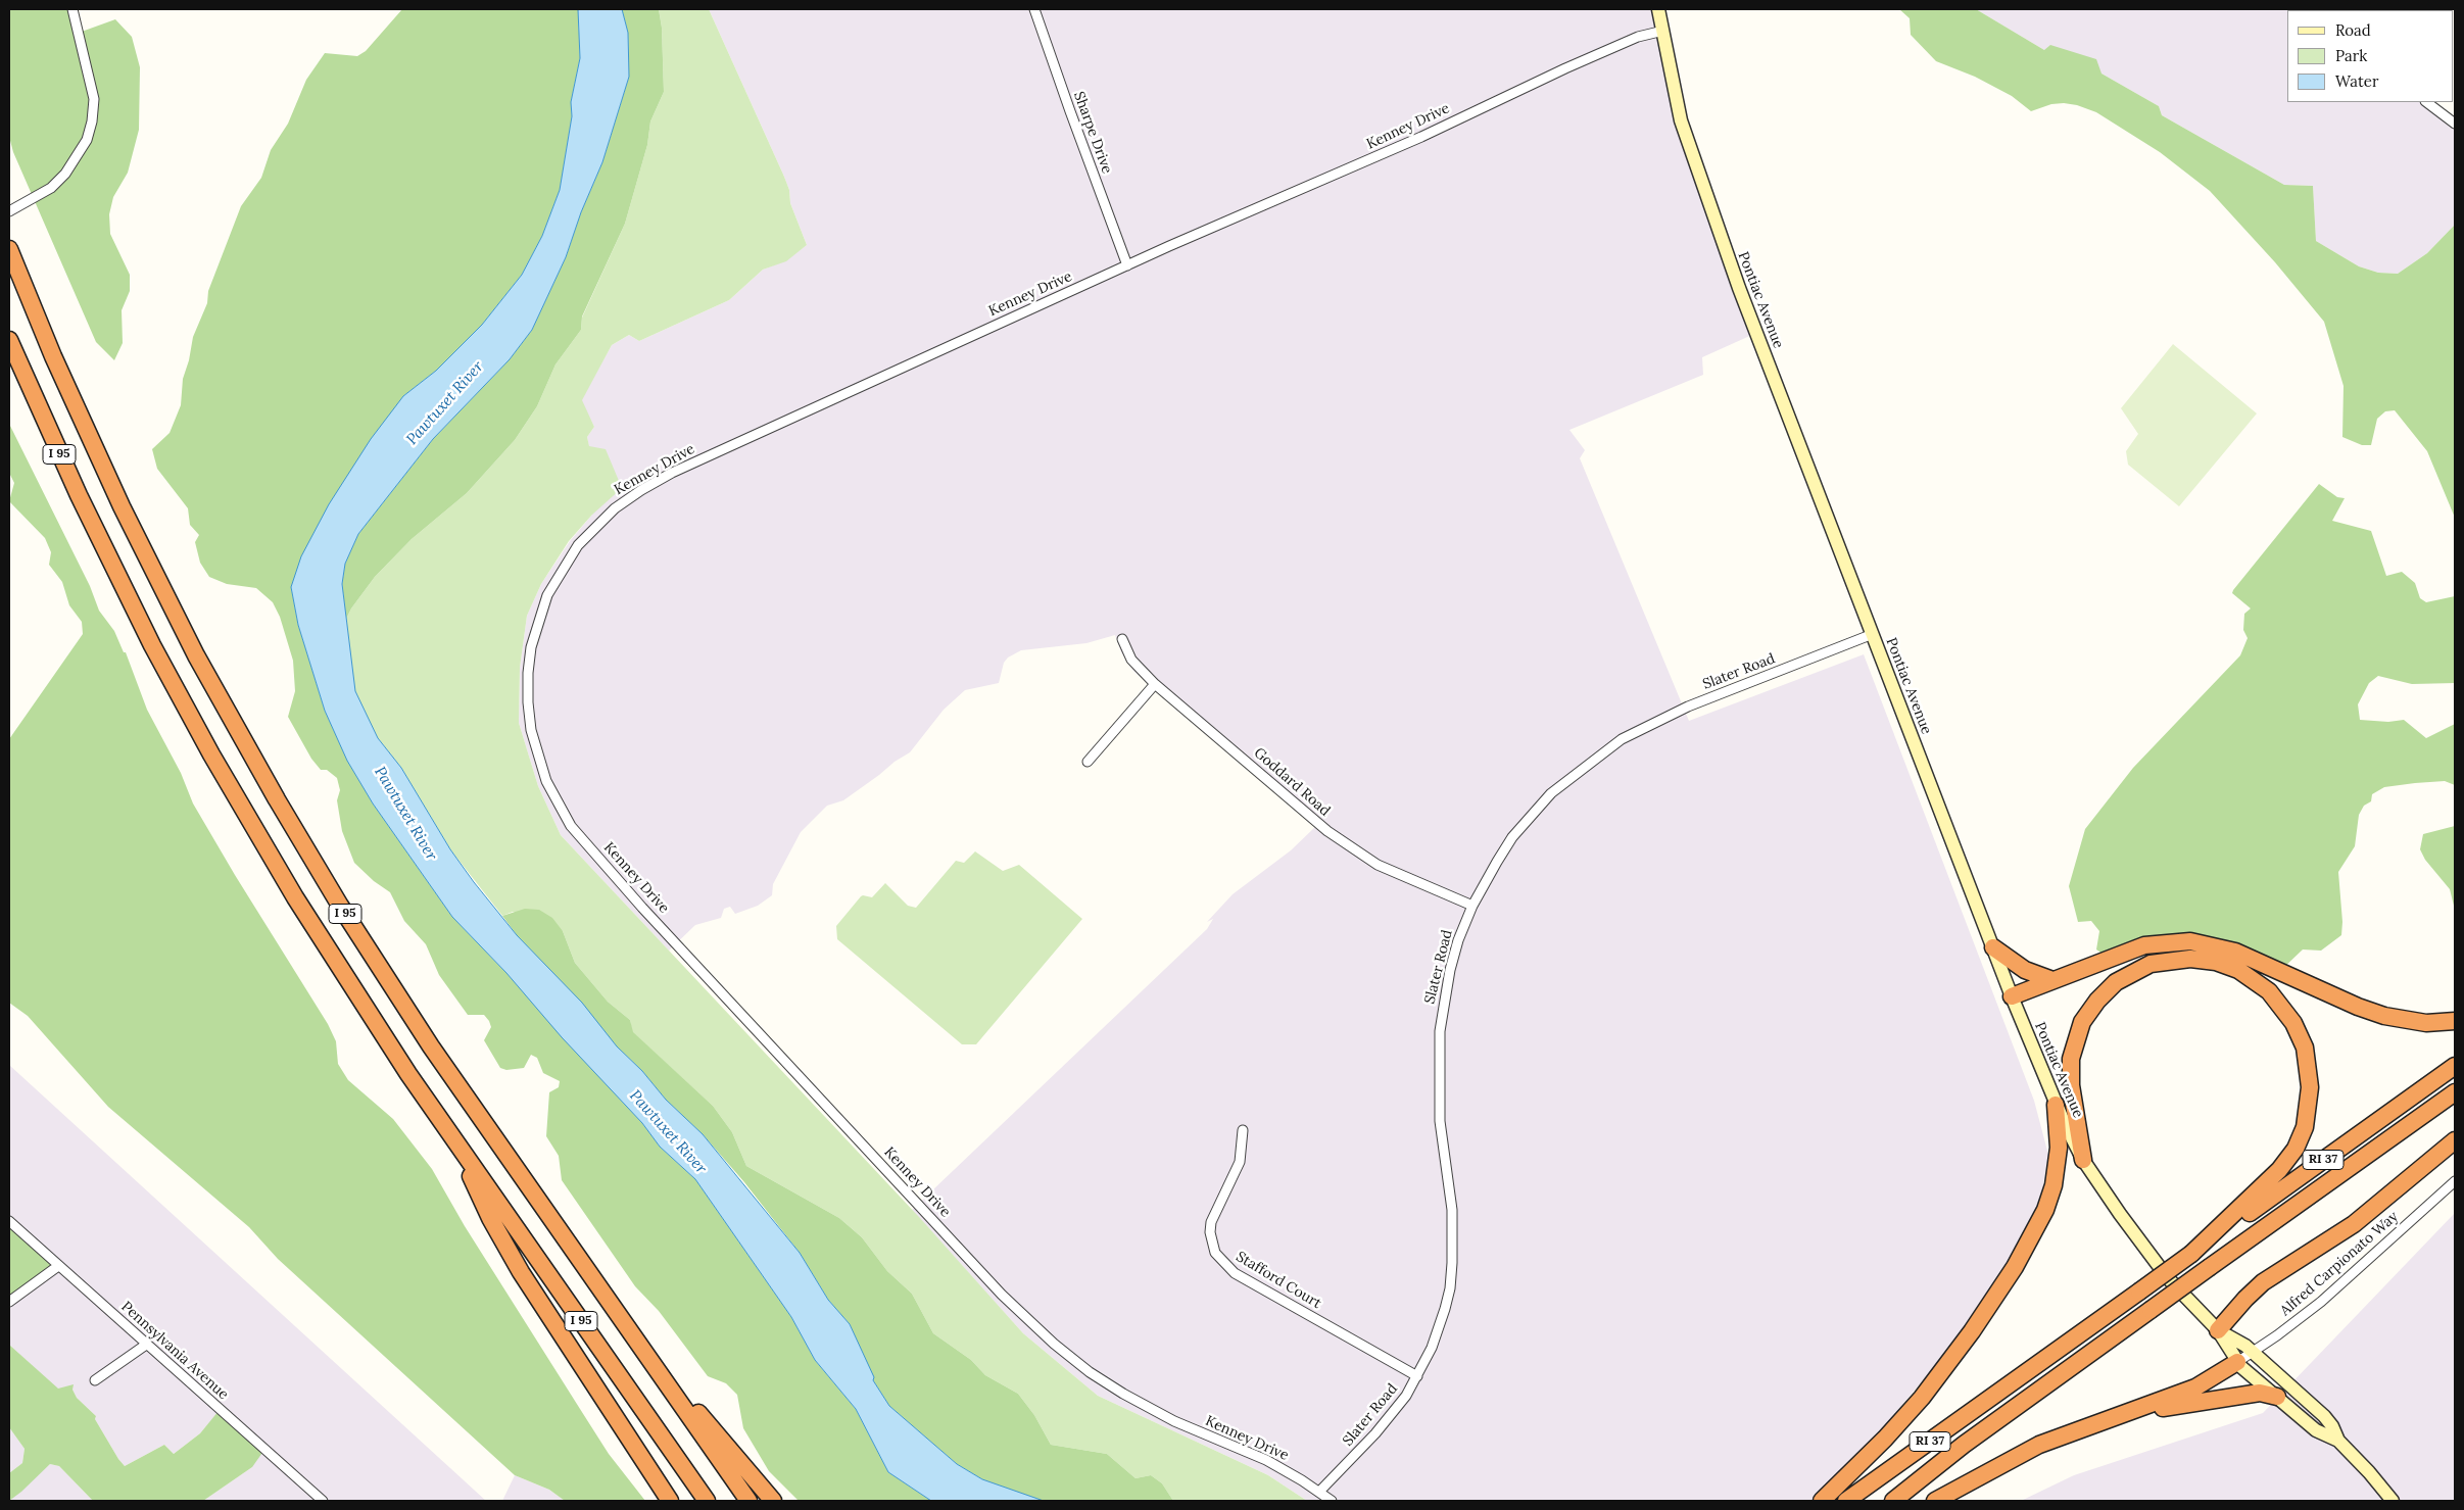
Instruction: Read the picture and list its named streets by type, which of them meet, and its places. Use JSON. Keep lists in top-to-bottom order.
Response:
{
  "streets": {
    "highway": ["I 95", "RI 37"],
    "main road": ["Pontiac Avenue"],
    "street": [
      "Kenney Drive",
      "Sharpe Drive",
      "Slater Road",
      "Goddard Road",
      "Alfred Carpionato Way",
      "Stafford Court",
      "Pennsylvania Avenue"
    ]
  },
  "crossings": [
    ["Kenney Drive", "Sharpe Drive"],
    ["Kenney Drive", "Pontiac Avenue"],
    ["Kenney Drive", "Slater Road"],
    ["Pontiac Avenue", "Slater Road"],
    ["Pontiac Avenue", "Alfred Carpionato Way"],
    ["Slater Road", "Goddard Road"],
    ["Slater Road", "Stafford Court"]
  ],
  "water": ["Pawtuxet River"],
  "legend": ["Road", "Park", "Water"]
}
